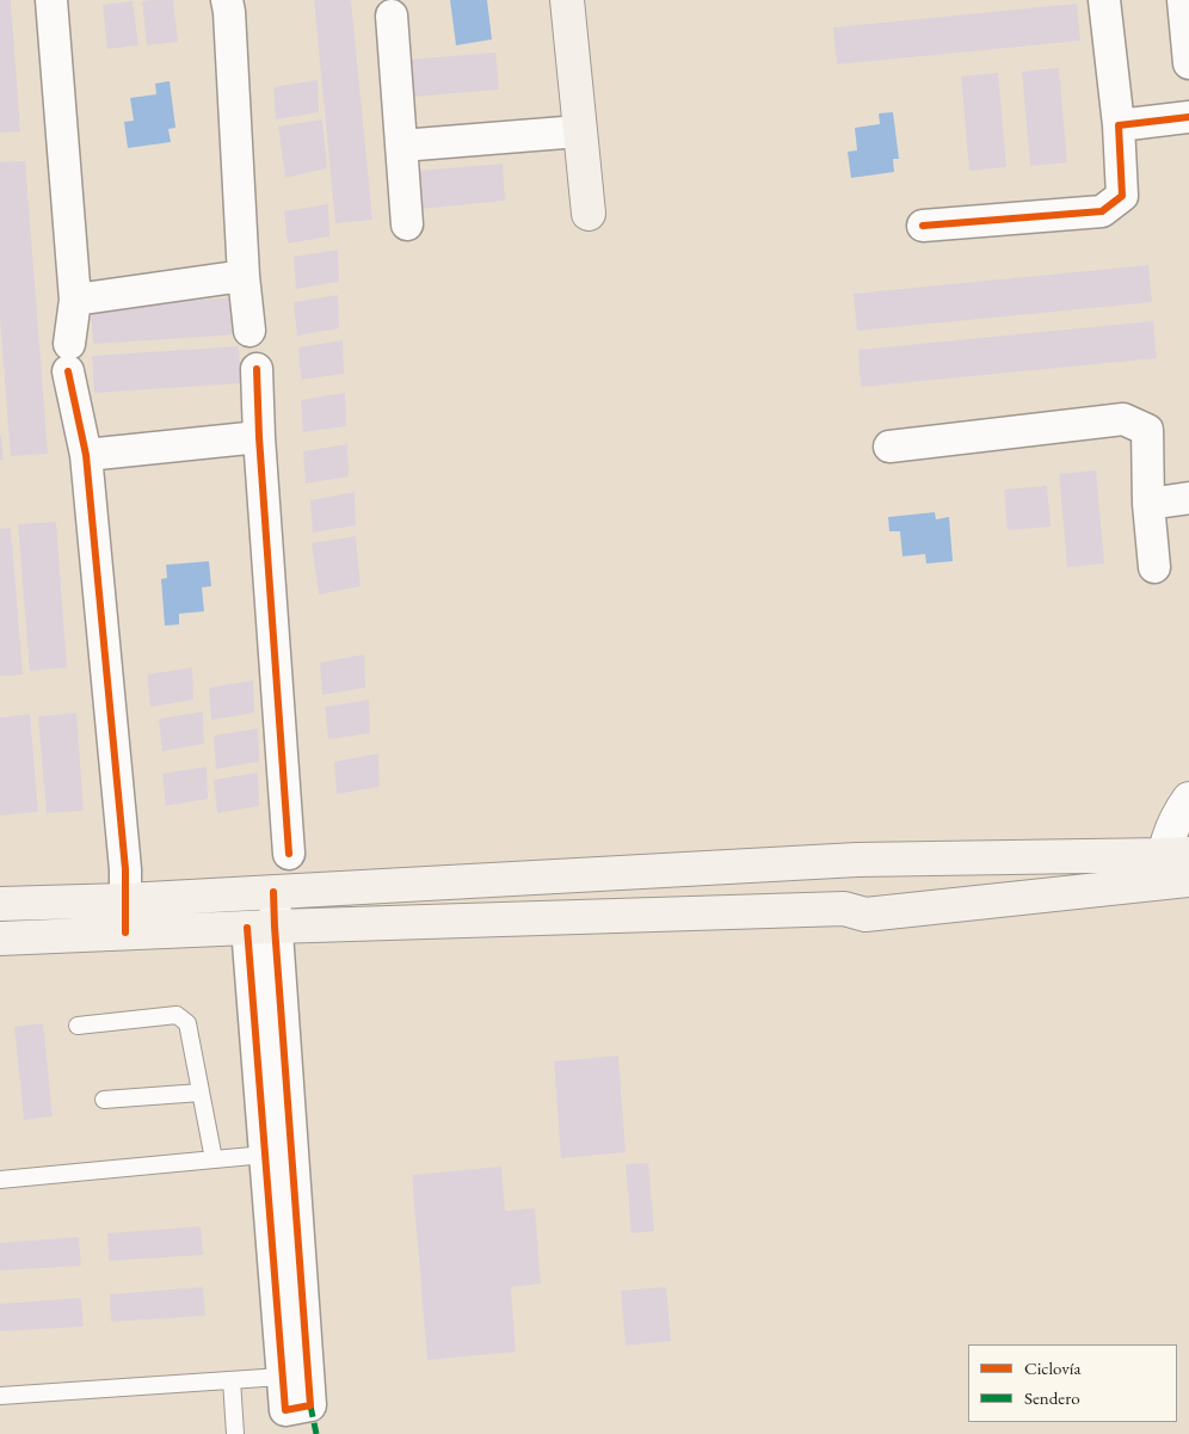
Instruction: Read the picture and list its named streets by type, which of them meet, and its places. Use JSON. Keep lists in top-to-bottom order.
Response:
{
  "legend": ["Ciclovía", "Sendero"]
}
